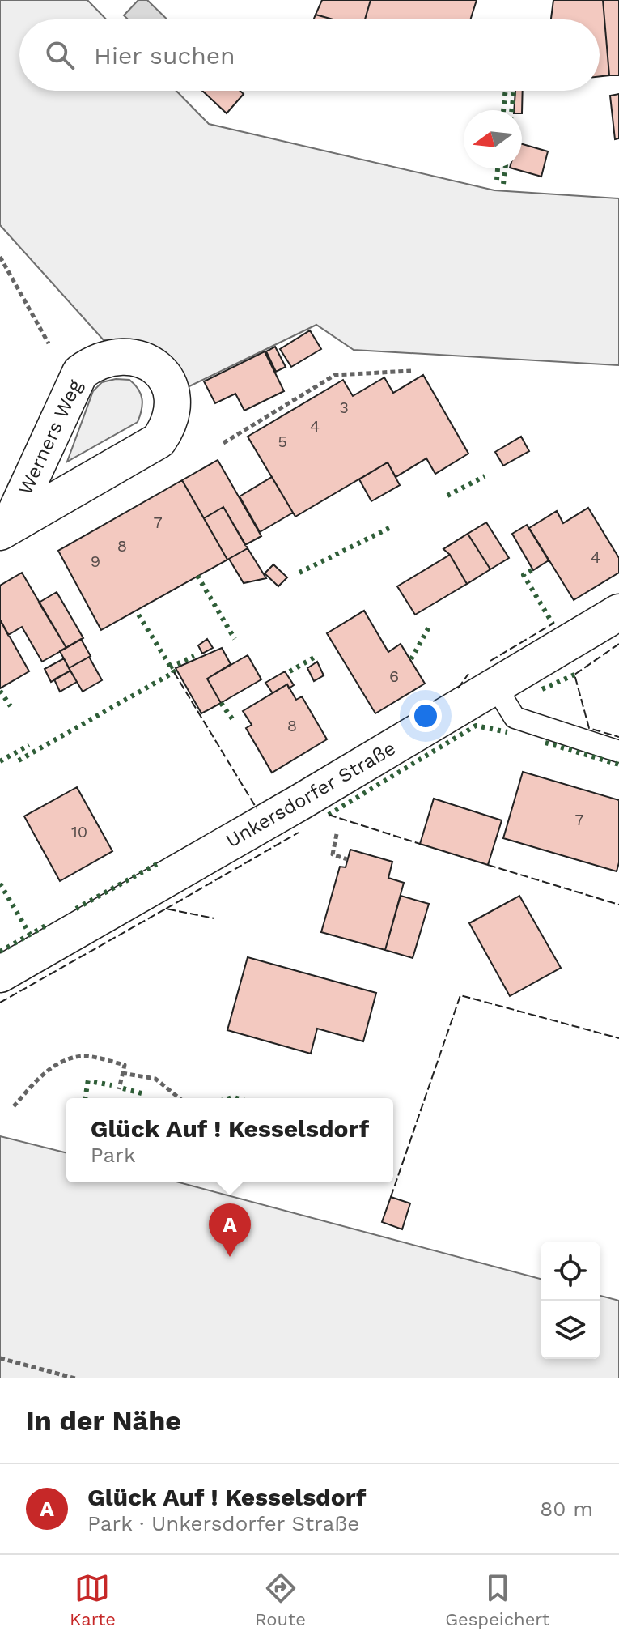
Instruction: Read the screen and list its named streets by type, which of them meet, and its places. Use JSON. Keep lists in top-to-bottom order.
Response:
{
  "streets": {
    "street": ["Werners Weg", "Unkersdorfer Straße"]
  },
  "house_numbers": [
    "3",
    "4",
    "5",
    "7",
    "8",
    "4",
    "9",
    "6",
    "8",
    "7",
    "10"
  ],
  "north": "left",
  "page": {
    "search": "Hier suchen",
    "popup": ["Glück Auf ! Kesselsdorf", "Park"],
    "pins": "A",
    "heading": "In der Nähe",
    "list": [
      {
        "mark": "A",
        "name": "Glück Auf ! Kesselsdorf",
        "note": "Park · Unkersdorfer Straße",
        "value": "80 m"
      }
    ],
    "nav": ["Karte", "Route", "Gespeichert"]
  }
}
